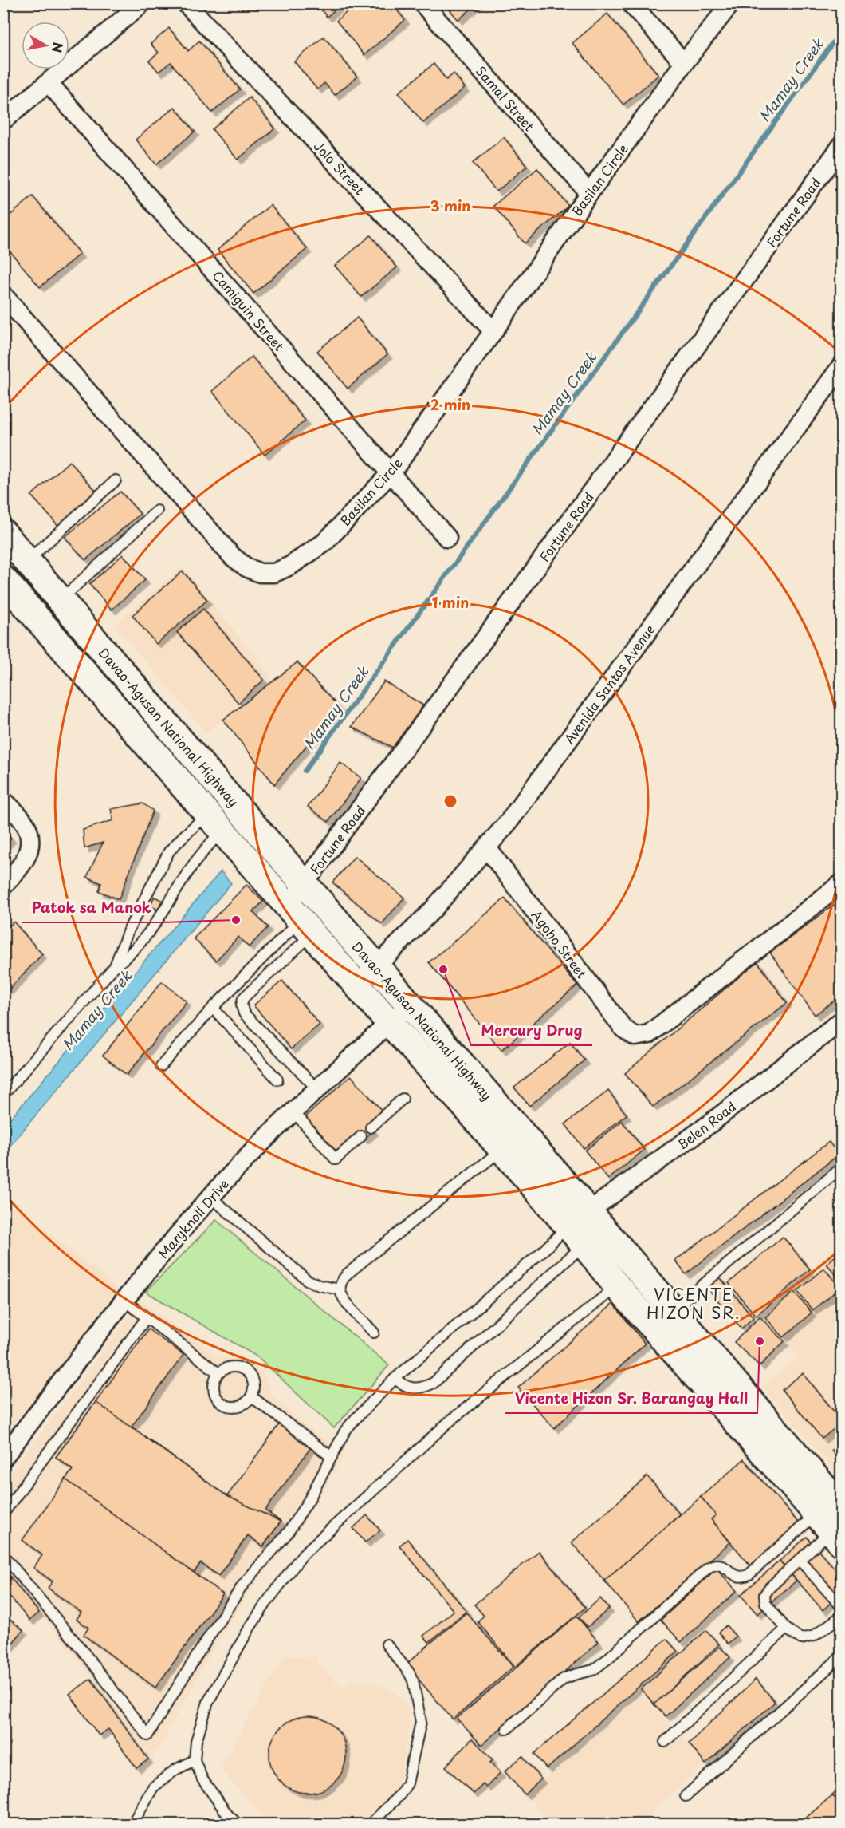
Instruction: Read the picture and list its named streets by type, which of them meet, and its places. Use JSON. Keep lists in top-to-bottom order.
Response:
{
  "streets": {
    "main road": ["Davao-Agusan National Highway"],
    "street": [
      "Samal Street",
      "Jolo Street",
      "Basilan Circle",
      "Fortune Road",
      "Camiguin Street",
      "Avenida Santos Avenue",
      "Agoho Street",
      "Belen Road",
      "Maryknoll Drive"
    ]
  },
  "crossings": [
    ["Samal Street", "Basilan Circle"],
    ["Jolo Street", "Basilan Circle"],
    ["Basilan Circle", "Camiguin Street"],
    ["Fortune Road", "Davao-Agusan National Highway"],
    ["Avenida Santos Avenue", "Davao-Agusan National Highway"],
    ["Avenida Santos Avenue", "Agoho Street"],
    ["Davao-Agusan National Highway", "Belen Road"],
    ["Davao-Agusan National Highway", "Maryknoll Drive"]
  ],
  "districts": ["VICENTE HIZON SR."],
  "water": ["Mamay Creek"],
  "places": ["Patok sa Manok", "Mercury Drug", "Vicente Hizon Sr. Barangay Hall"],
  "north": "right",
  "rings": ["3 min", "2 min", "1 min"]
}
